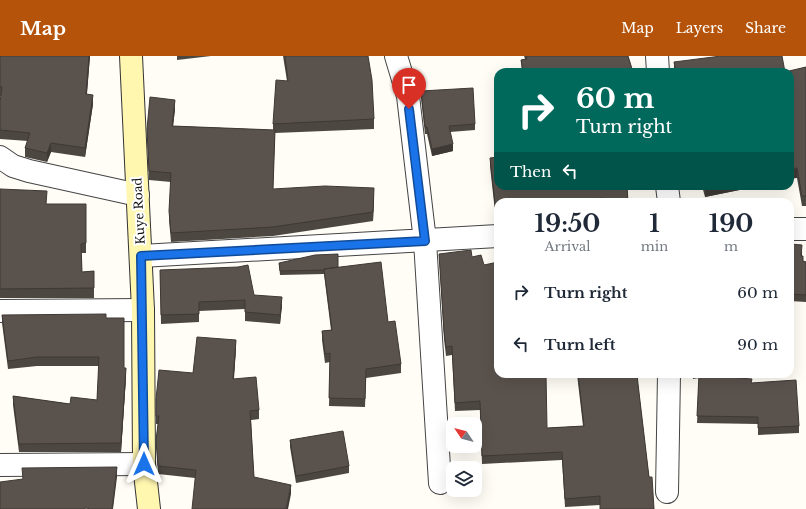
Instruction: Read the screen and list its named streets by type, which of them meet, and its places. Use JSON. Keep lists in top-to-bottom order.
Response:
{
  "streets": {
    "street": ["Kuye Road"]
  },
  "north": "top left",
  "page": {
    "header": "Map",
    "nav": ["Map", "Layers", "Share"],
    "turn": ["60 m", "Turn right"],
    "then": "Then",
    "eta": [
      "19:50",
      "Arrival",
      "1",
      "min",
      "190",
      "m"
    ],
    "list": [
      {
        "name": "Turn right",
        "value": "60 m"
      },
      {
        "name": "Turn left",
        "value": "90 m"
      }
    ]
  }
}
